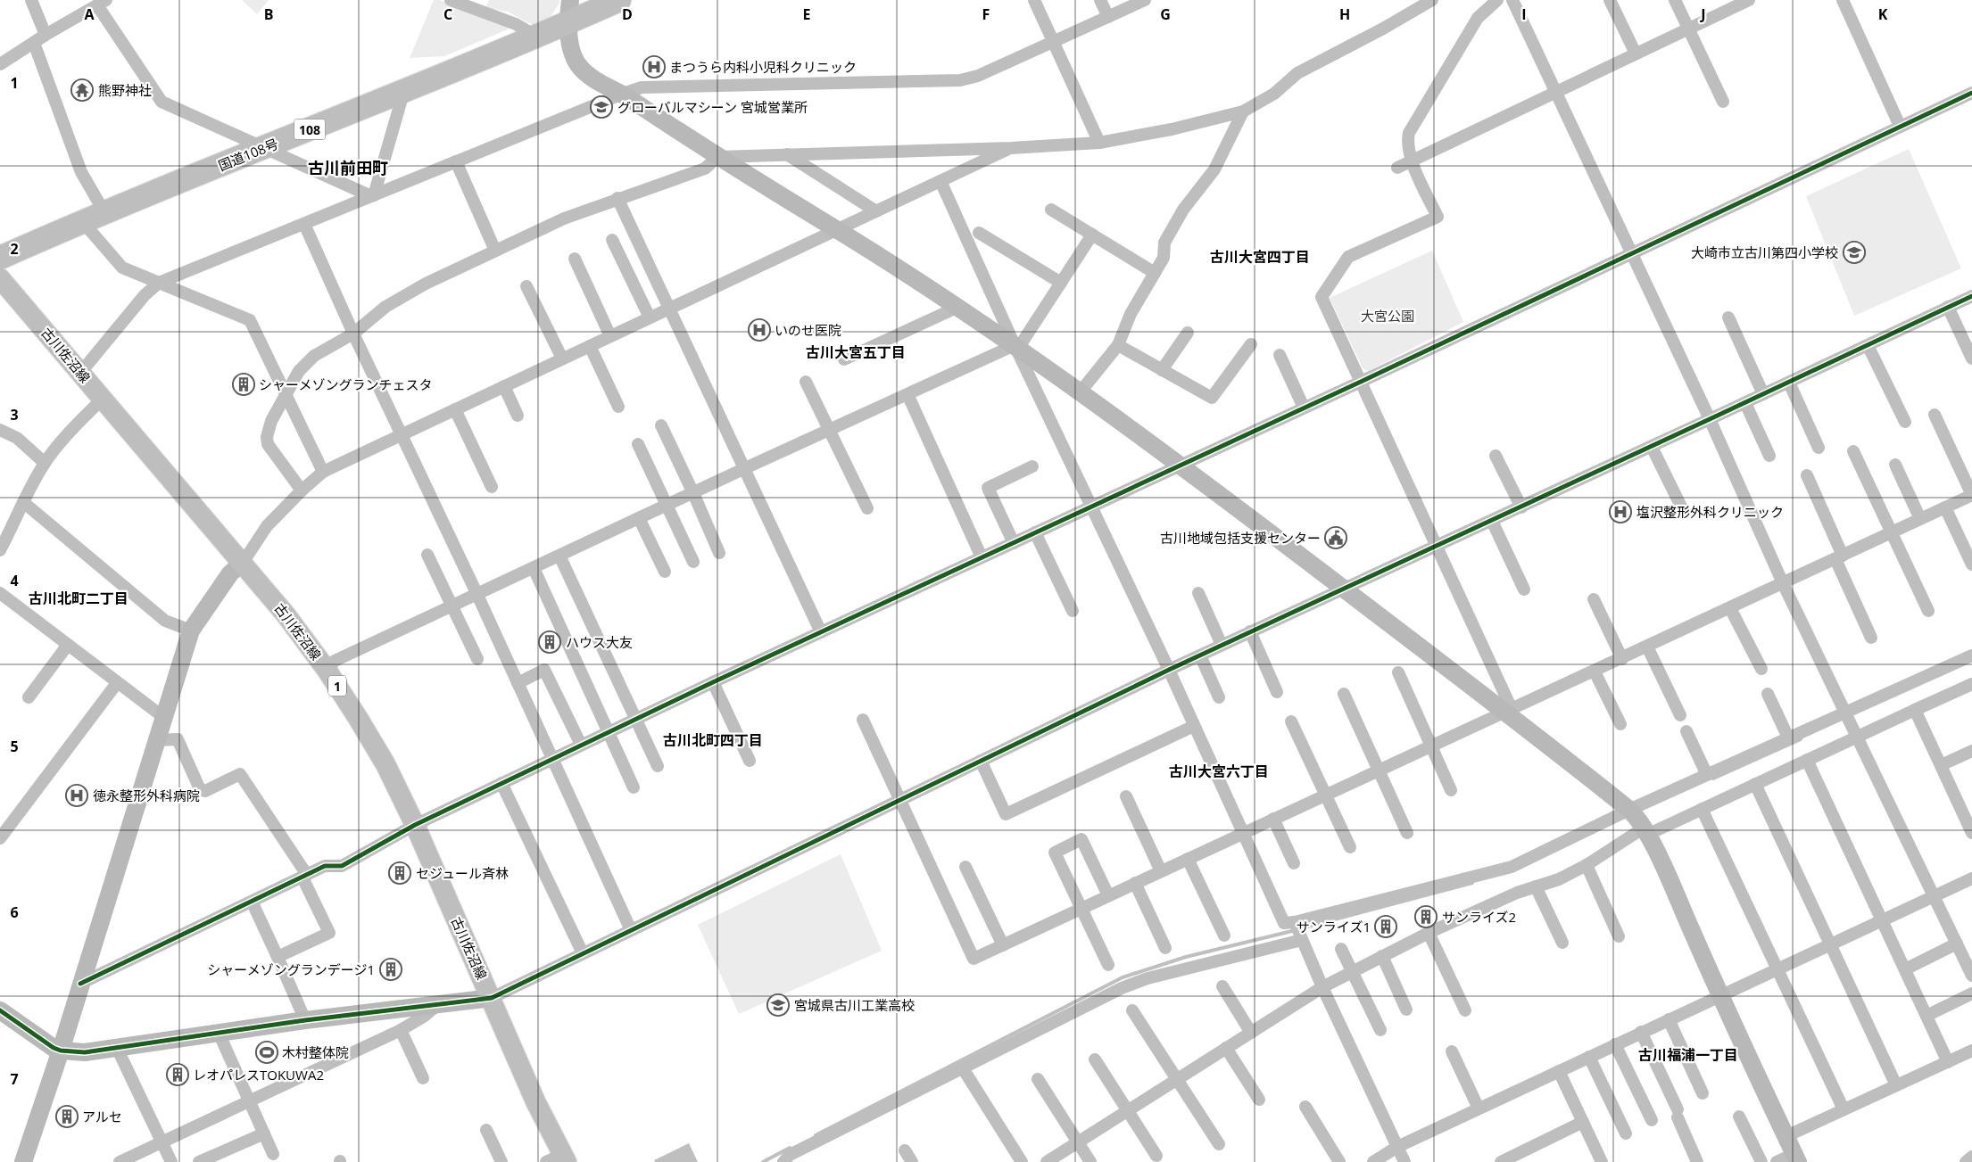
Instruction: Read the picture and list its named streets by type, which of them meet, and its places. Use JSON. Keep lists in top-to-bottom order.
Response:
{
  "streets": {
    "highway": ["108", "国道108号"],
    "main road": ["古川佐沼線", "1"]
  },
  "districts": [
    "古川前田町",
    "古川大宮四丁目",
    "古川大宮五丁目",
    "古川北町二丁目",
    "古川北町四丁目",
    "古川大宮六丁目",
    "古川福浦一丁目"
  ],
  "parks": ["大宮公園"],
  "places": {
    "hospital": [
      "まつうら内科小児科クリニック",
      "いのせ医院",
      "塩沢整形外科クリニック",
      "徳永整形外科病院"
    ],
    "temple": ["熊野神社"],
    "school or university": ["グローバルマシーン 宮城営業所", "大崎市立古川第四小学校", "宮城県古川工業高校"],
    "building": [
      "シャーメゾングランチェスタ",
      "ハウス大友",
      "セジュール斉林",
      "サンライズ2",
      "サンライズ1",
      "シャーメゾングランデージ1",
      "レオパレスTOKUWA2",
      "アルセ"
    ],
    "public building": ["古川地域包括支援センター"],
    "sports": ["木村整体院"]
  },
  "grid": {
    "columns": [
      "A",
      "B",
      "C",
      "D",
      "E",
      "F",
      "G",
      "H",
      "I",
      "J",
      "K"
    ],
    "rows": [
      "1",
      "2",
      "3",
      "4",
      "5",
      "6",
      "7"
    ]
  }
}
